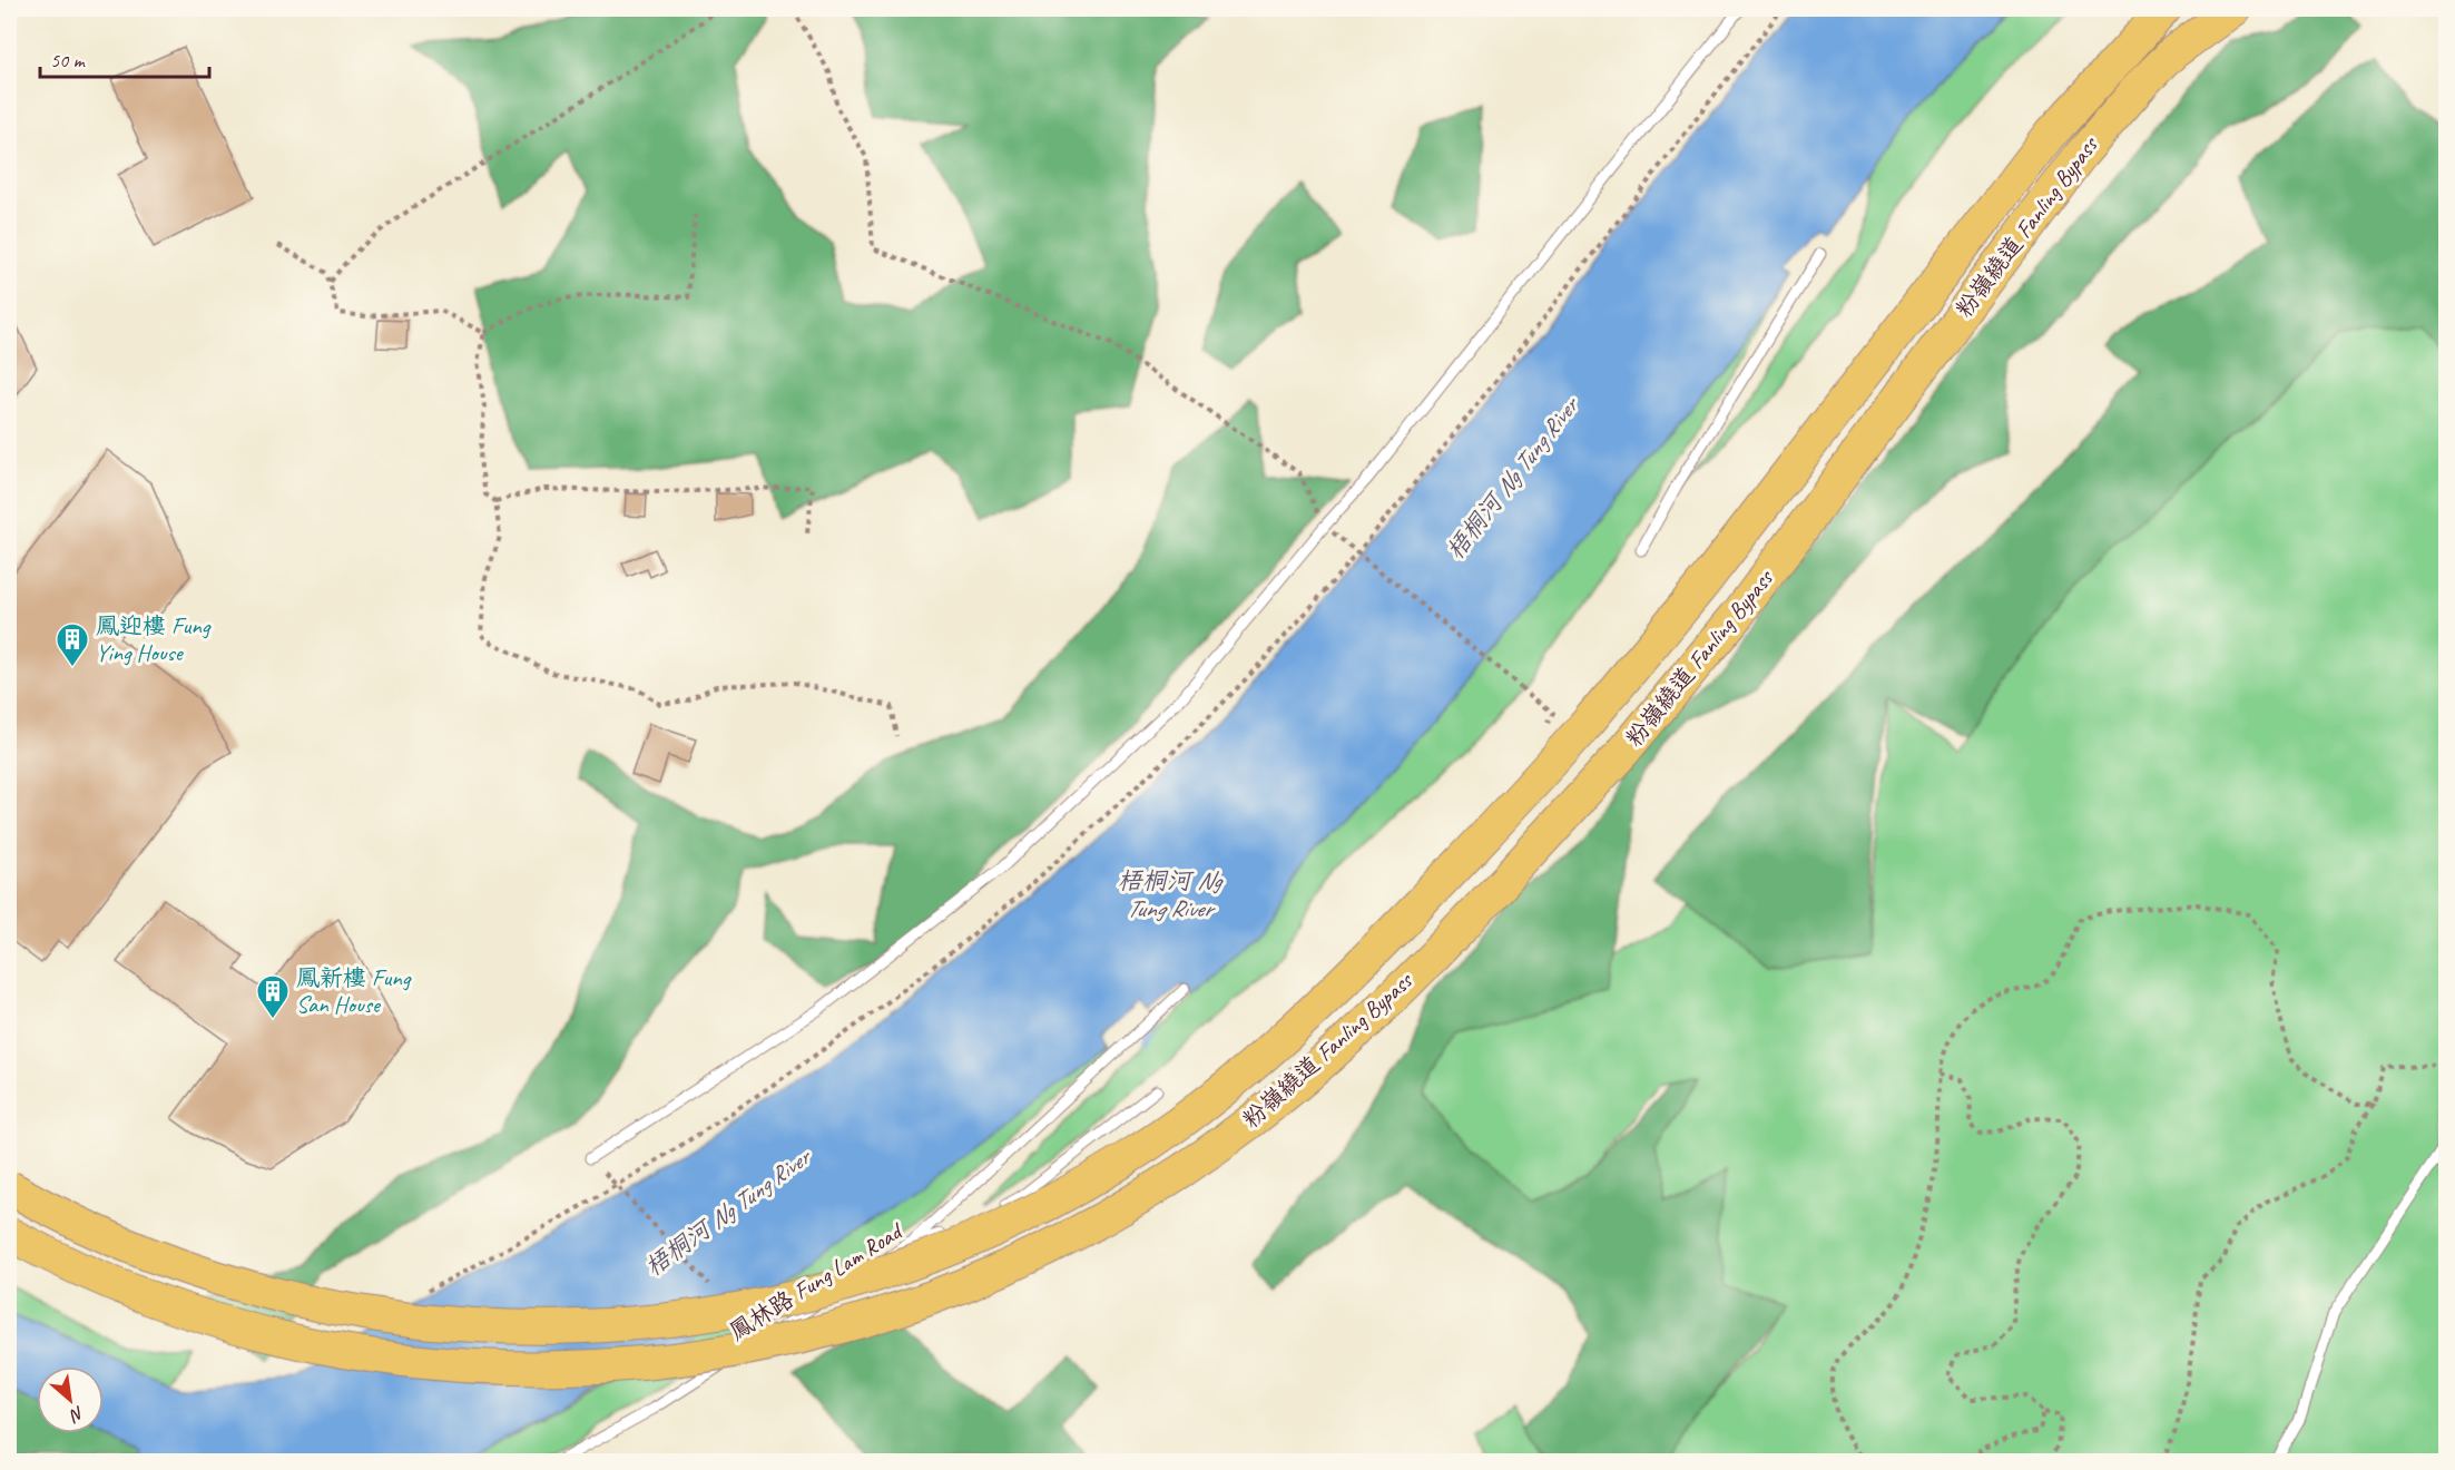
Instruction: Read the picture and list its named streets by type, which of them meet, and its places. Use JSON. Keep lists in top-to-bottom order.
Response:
{
  "streets": {
    "main road": ["粉嶺繞道 Fanling Bypass"],
    "lane": ["鳳林路 Fung Lam Road"]
  },
  "water": ["梧桐河 Ng Tung River"],
  "places": {
    "building": ["鳳迎樓 Fung Ying House", "鳳新樓 Fung San House"]
  },
  "scale_bar": "50 m",
  "north": "bottom right"
}
